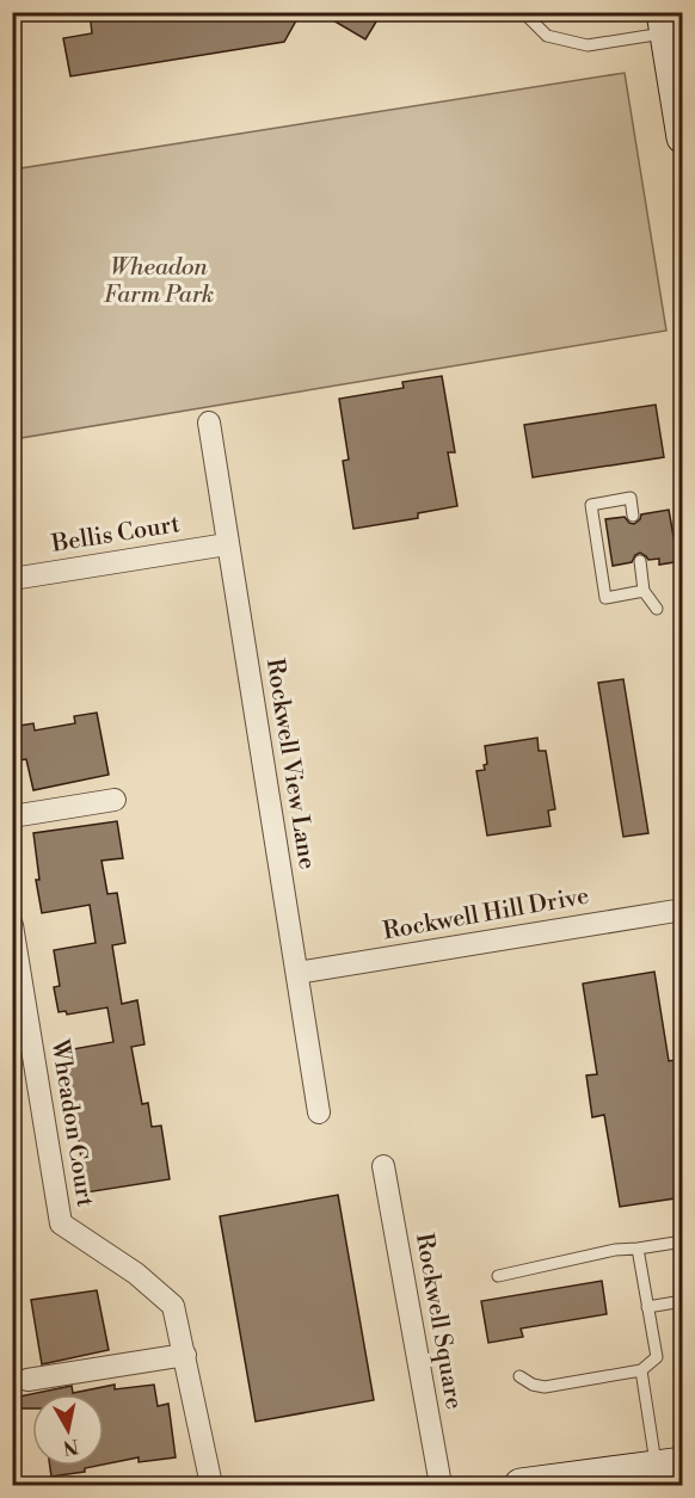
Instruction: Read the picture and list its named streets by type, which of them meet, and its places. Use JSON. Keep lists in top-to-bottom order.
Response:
{
  "streets": {
    "street": [
      "Bellis Court",
      "Rockwell View Lane",
      "Rockwell Hill Drive",
      "Wheadon Court",
      "Rockwell Square"
    ]
  },
  "crossings": [
    ["Bellis Court", "Rockwell View Lane"],
    ["Rockwell View Lane", "Rockwell Hill Drive"]
  ],
  "parks": ["Wheadon Farm Park"],
  "north": "bottom"
}
